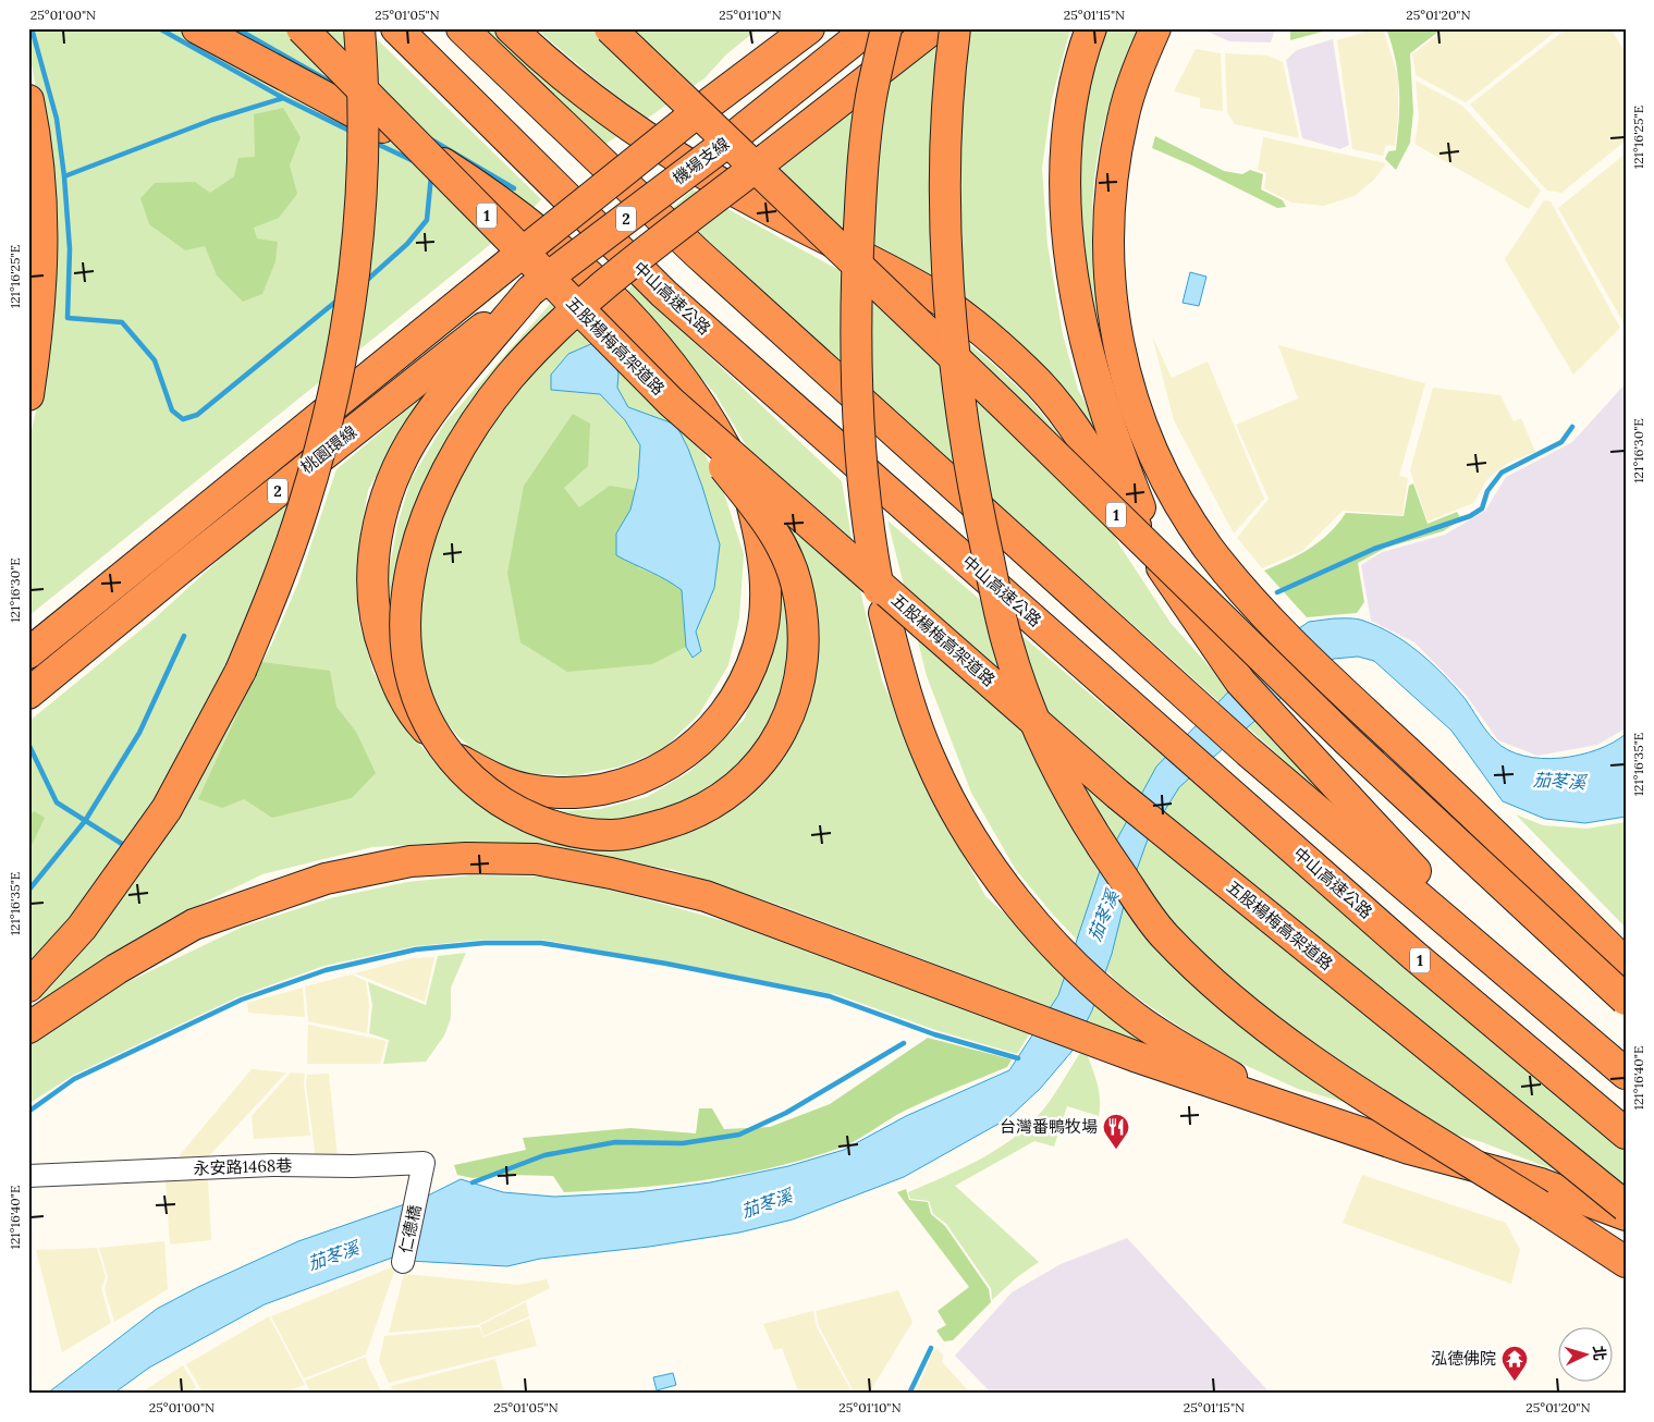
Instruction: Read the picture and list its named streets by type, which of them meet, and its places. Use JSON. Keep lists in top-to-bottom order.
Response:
{
  "streets": {
    "highway": [
      "機場支線",
      "1",
      "2",
      "中山高速公路",
      "五股楊梅高架道路",
      "桃園環線"
    ],
    "street": ["永安路1468巷", "仁德橋"]
  },
  "crossings": [
    ["機場支線", "桃園環線"],
    ["2", "桃園環線"],
    ["永安路1468巷", "仁德橋"]
  ],
  "water": ["茄苳溪"],
  "places": {
    "restaurant": ["台灣番鴨牧場"],
    "temple": ["泓德佛院"]
  },
  "north": "right",
  "coordinates": [
    "25°01'00\"N",
    "25°01'05\"N",
    "25°01'10\"N",
    "25°01'15\"N",
    "25°01'20\"N",
    "121°16'25\"E",
    "121°16'30\"E",
    "121°16'35\"E",
    "121°16'40\"E"
  ]
}
